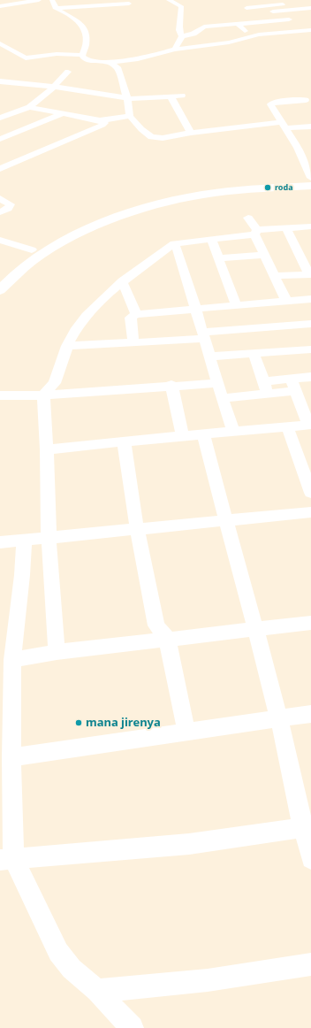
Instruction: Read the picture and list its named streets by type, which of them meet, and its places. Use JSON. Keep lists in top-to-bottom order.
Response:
{
  "places": ["roda", "mana jirenya"]
}
